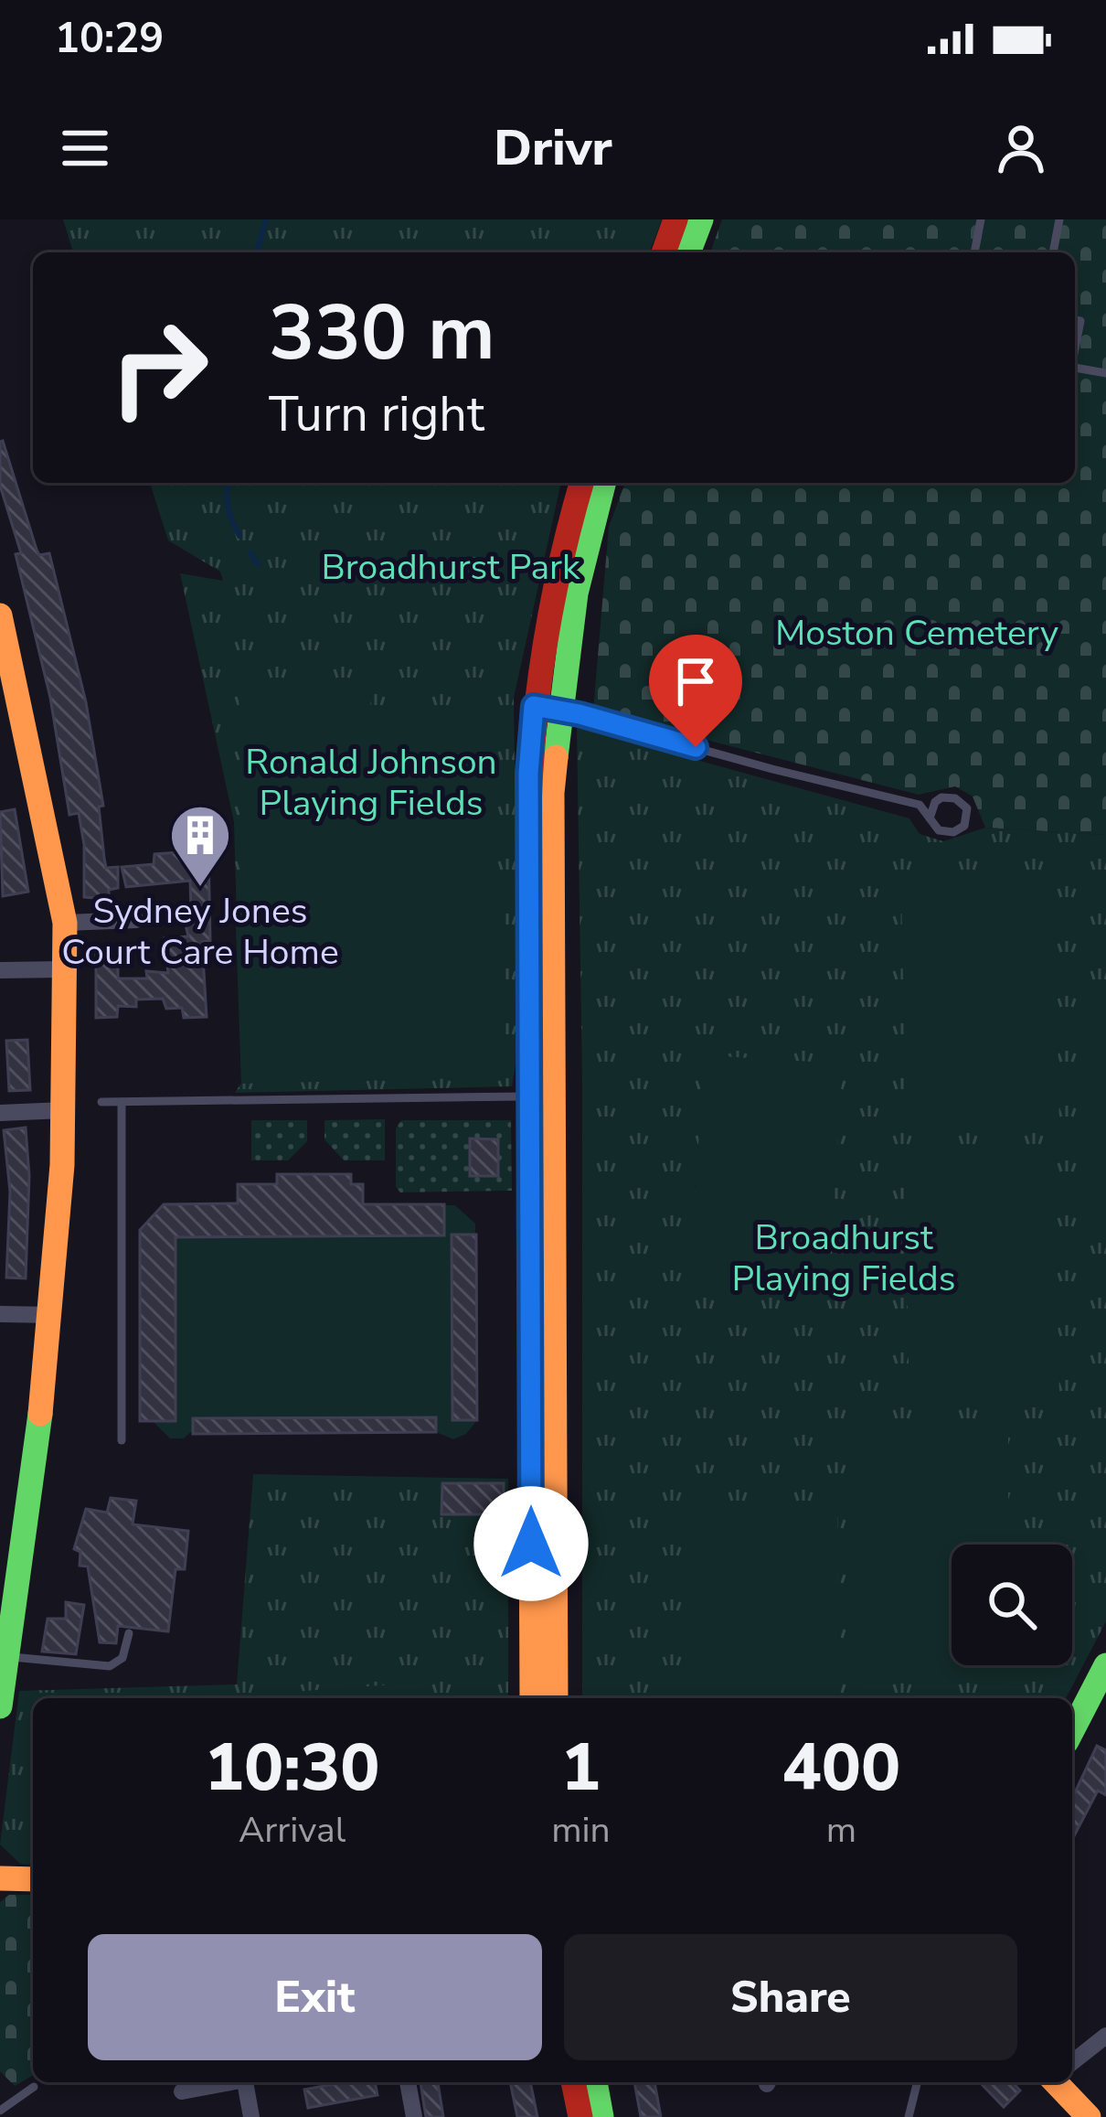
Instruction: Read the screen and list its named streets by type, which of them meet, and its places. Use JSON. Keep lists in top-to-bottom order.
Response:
{
  "parks": [
    "Broadhurst Park",
    "Moston Cemetery",
    "Ronald Johnson Playing Fields",
    "Broadhurst Playing Fields"
  ],
  "places": {
    "building": ["Sydney Jones Court Care Home"]
  },
  "page": {
    "status": "10:29",
    "header": "Drivr",
    "turn": ["330 m", "Turn right"],
    "eta": [
      "10:30",
      "Arrival",
      "1",
      "min",
      "400",
      "m"
    ],
    "buttons": ["Exit", "Share"]
  }
}
